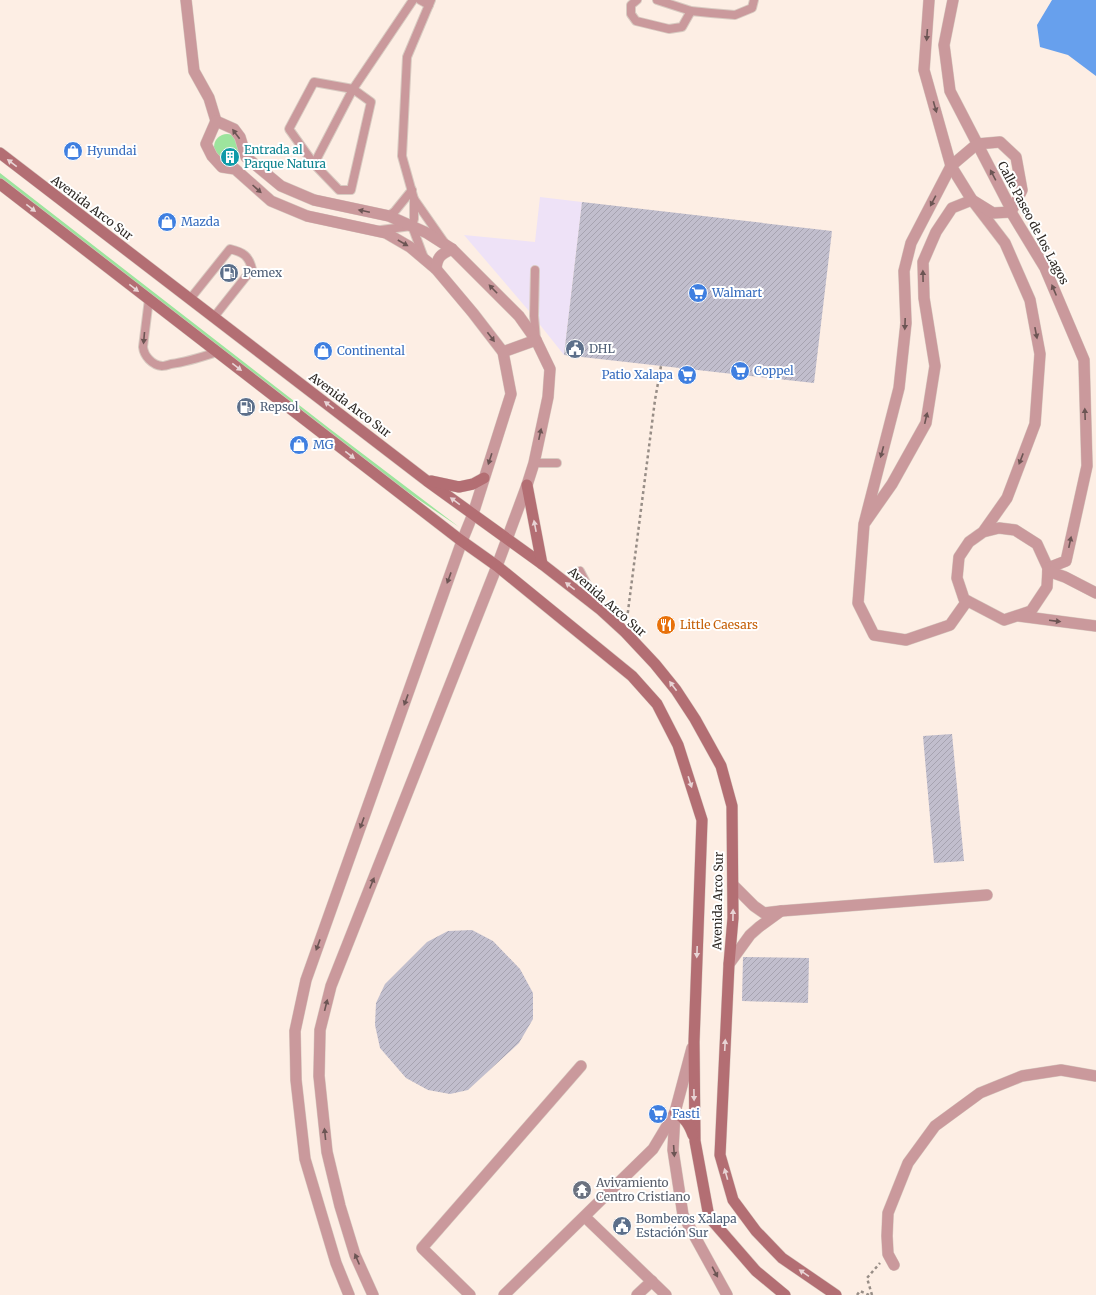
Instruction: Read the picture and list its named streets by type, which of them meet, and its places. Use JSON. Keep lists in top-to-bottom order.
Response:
{
  "streets": {
    "main road": ["Avenida Arco Sur"],
    "street": ["Calle Paseo de los Lagos"]
  },
  "places": {
    "shop": [
      "Hyundai",
      "Mazda",
      "Continental",
      "MG"
    ],
    "building": ["Entrada al Parque Natura"],
    "fuel station": ["Pemex", "Repsol"],
    "supermarket": [
      "Walmart",
      "Coppel",
      "Patio Xalapa",
      "Fasti"
    ],
    "public building": ["DHL", "Bomberos Xalapa Estación Sur"],
    "restaurant": ["Little Caesars"],
    "temple": ["Avivamiento Centro Cristiano"]
  }
}
